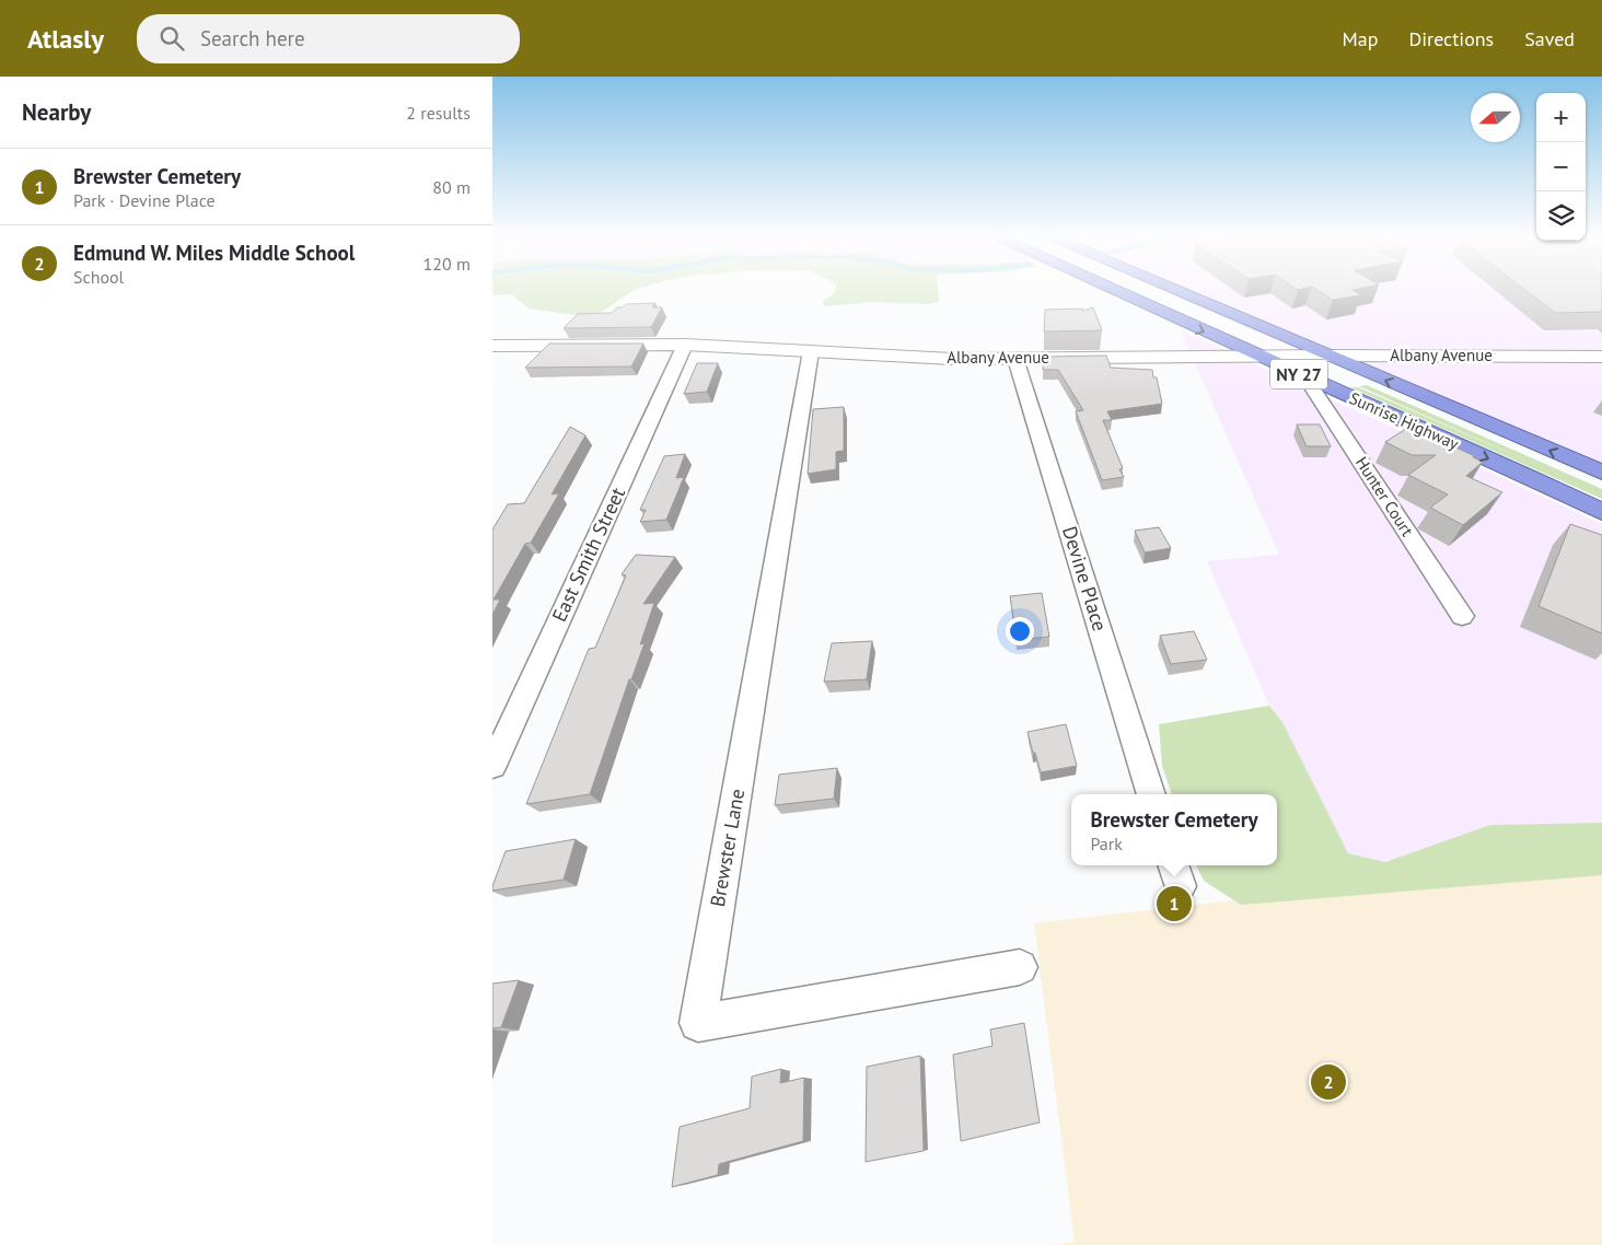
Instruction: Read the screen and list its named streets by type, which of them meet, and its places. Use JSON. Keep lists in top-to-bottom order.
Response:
{
  "streets": {
    "highway": ["NY 27", "Sunrise Highway"],
    "street": [
      "Albany Avenue",
      "Hunter Court",
      "East Smith Street",
      "Devine Place",
      "Brewster Lane"
    ]
  },
  "crossings": [
    ["Albany Avenue", "Sunrise Highway"],
    ["Albany Avenue", "East Smith Street"],
    ["Albany Avenue", "Devine Place"],
    ["Albany Avenue", "Brewster Lane"],
    ["Sunrise Highway", "Hunter Court"]
  ],
  "north": "left",
  "page": {
    "header": "Atlasly",
    "search": "Search here",
    "nav": ["Map", "Directions", "Saved"],
    "heading": ["Nearby", "2 results"],
    "map_buttons": ["+", "−"],
    "list": [
      {
        "mark": "1",
        "name": "Brewster Cemetery",
        "note": "Park · Devine Place",
        "value": "80 m"
      },
      {
        "mark": "2",
        "name": "Edmund W. Miles Middle School",
        "note": "School",
        "value": "120 m"
      }
    ],
    "popup": ["Brewster Cemetery", "Park"],
    "pins": ["1", "2"]
  }
}
